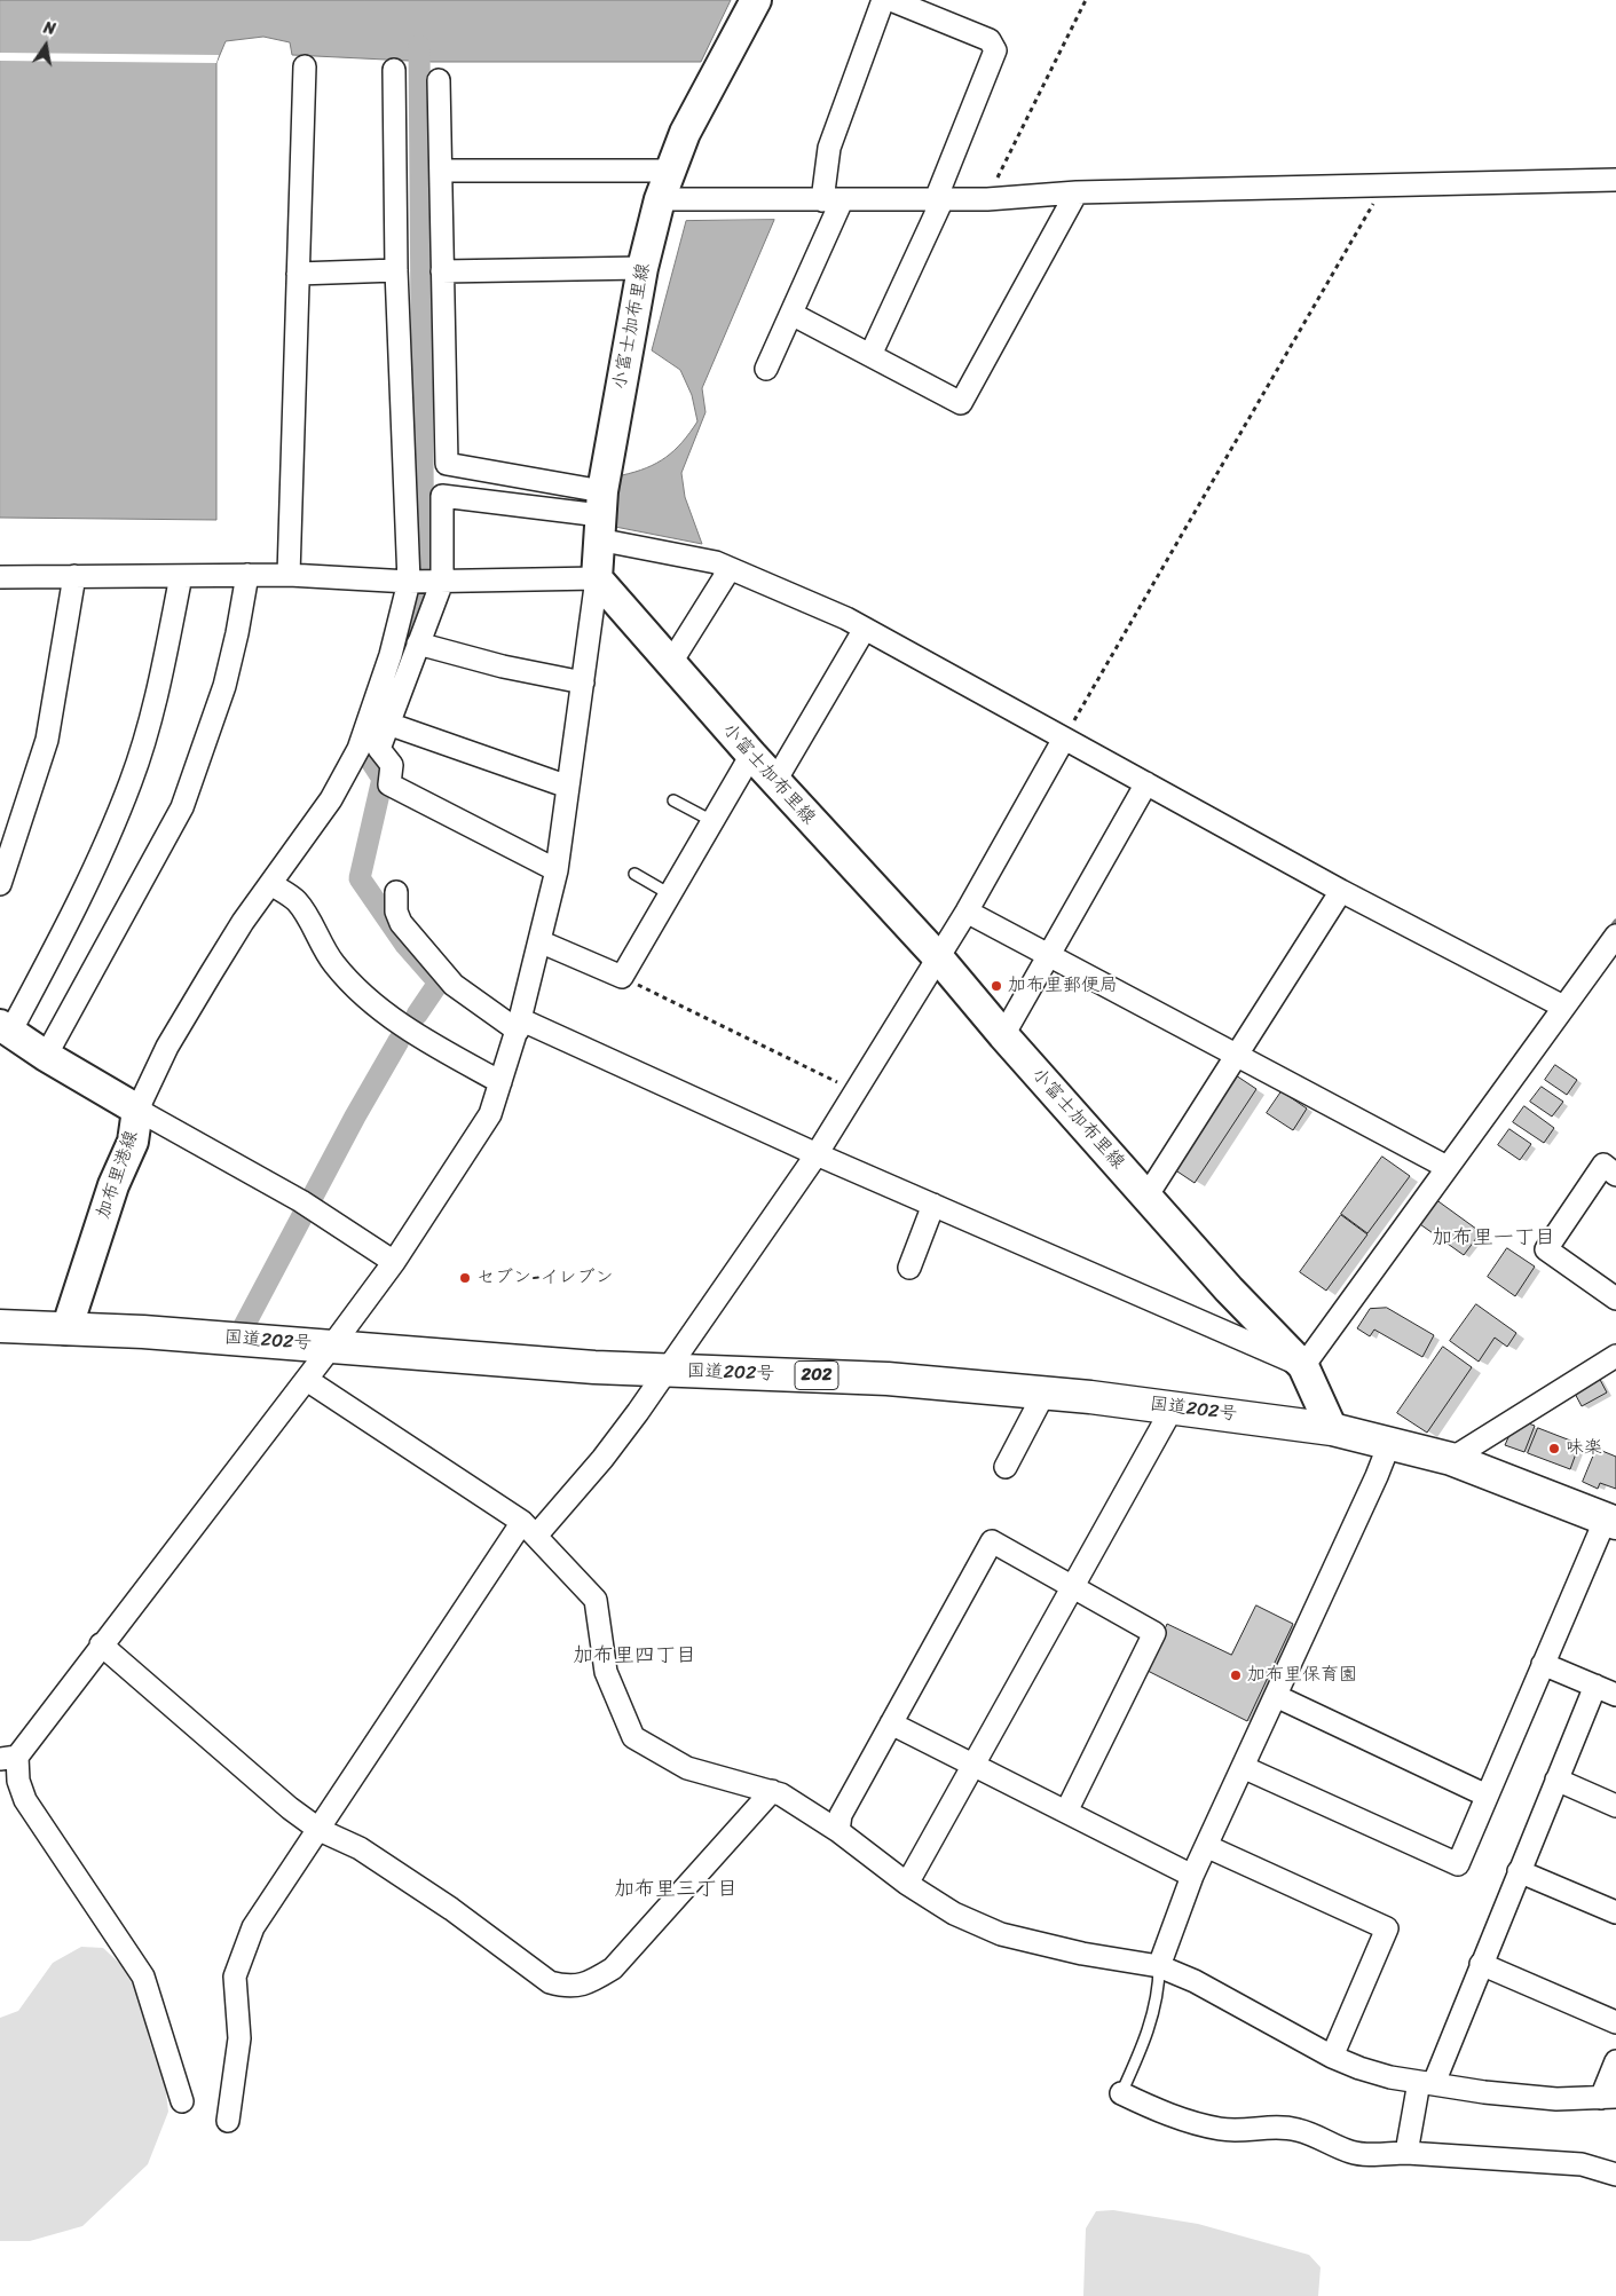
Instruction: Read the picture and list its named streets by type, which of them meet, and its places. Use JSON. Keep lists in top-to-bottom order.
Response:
{
  "streets": {
    "highway": ["国道202号", "202"],
    "main road": ["小富士加布里線", "加布里港線"]
  },
  "crossings": [
    ["小富士加布里線", "国道202号"],
    ["加布里港線", "国道202号"]
  ],
  "districts": ["加布里一丁目", "加布里四丁目", "加布里三丁目"],
  "places": [
    "加布里郵便局",
    "セブン-イレブン",
    "味楽",
    "加布里保育園"
  ],
  "north": "top"
}
